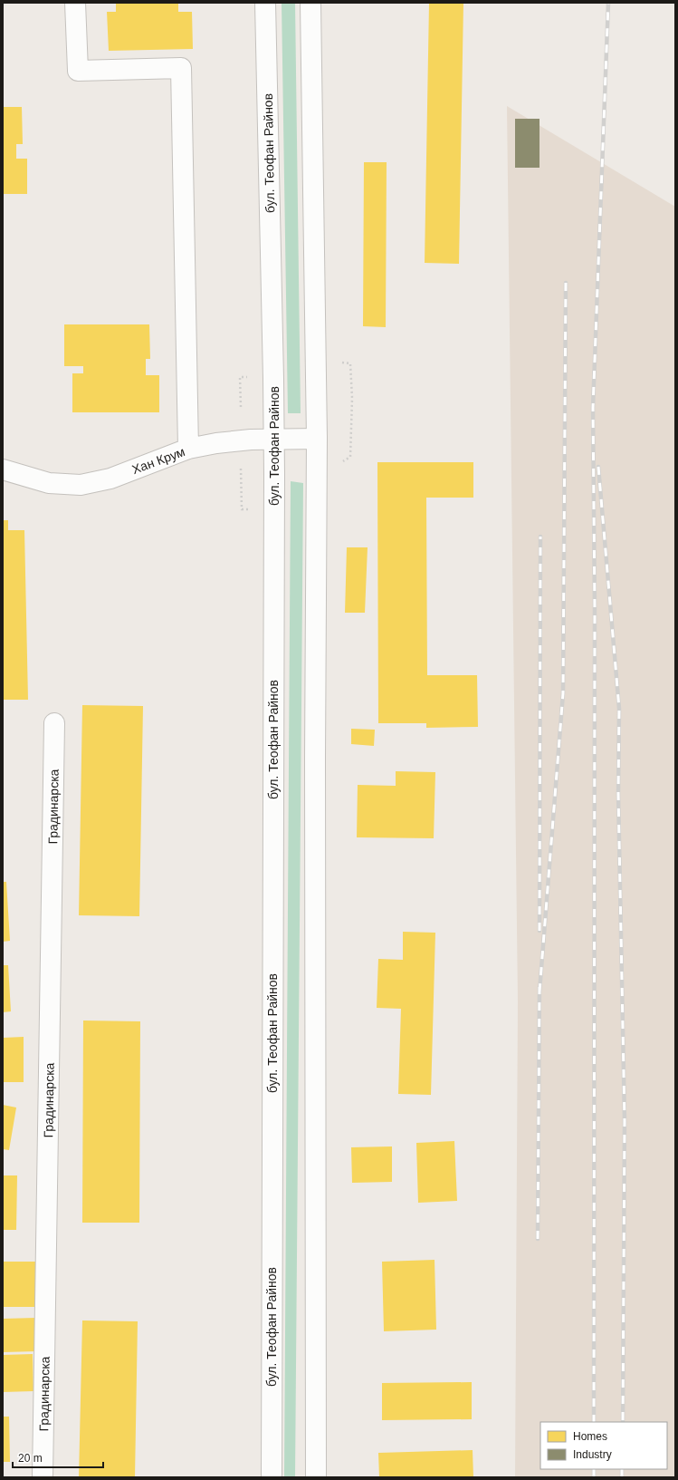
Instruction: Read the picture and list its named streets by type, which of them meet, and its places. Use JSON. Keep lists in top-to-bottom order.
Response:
{
  "streets": {
    "main road": ["бул. Теофан Райнов", "Хан Крум", "Градинарска"]
  },
  "crossings": [
    ["бул. Теофан Райнов", "Хан Крум"]
  ],
  "legend": ["Homes", "Industry"],
  "scale_bar": "20 m"
}
